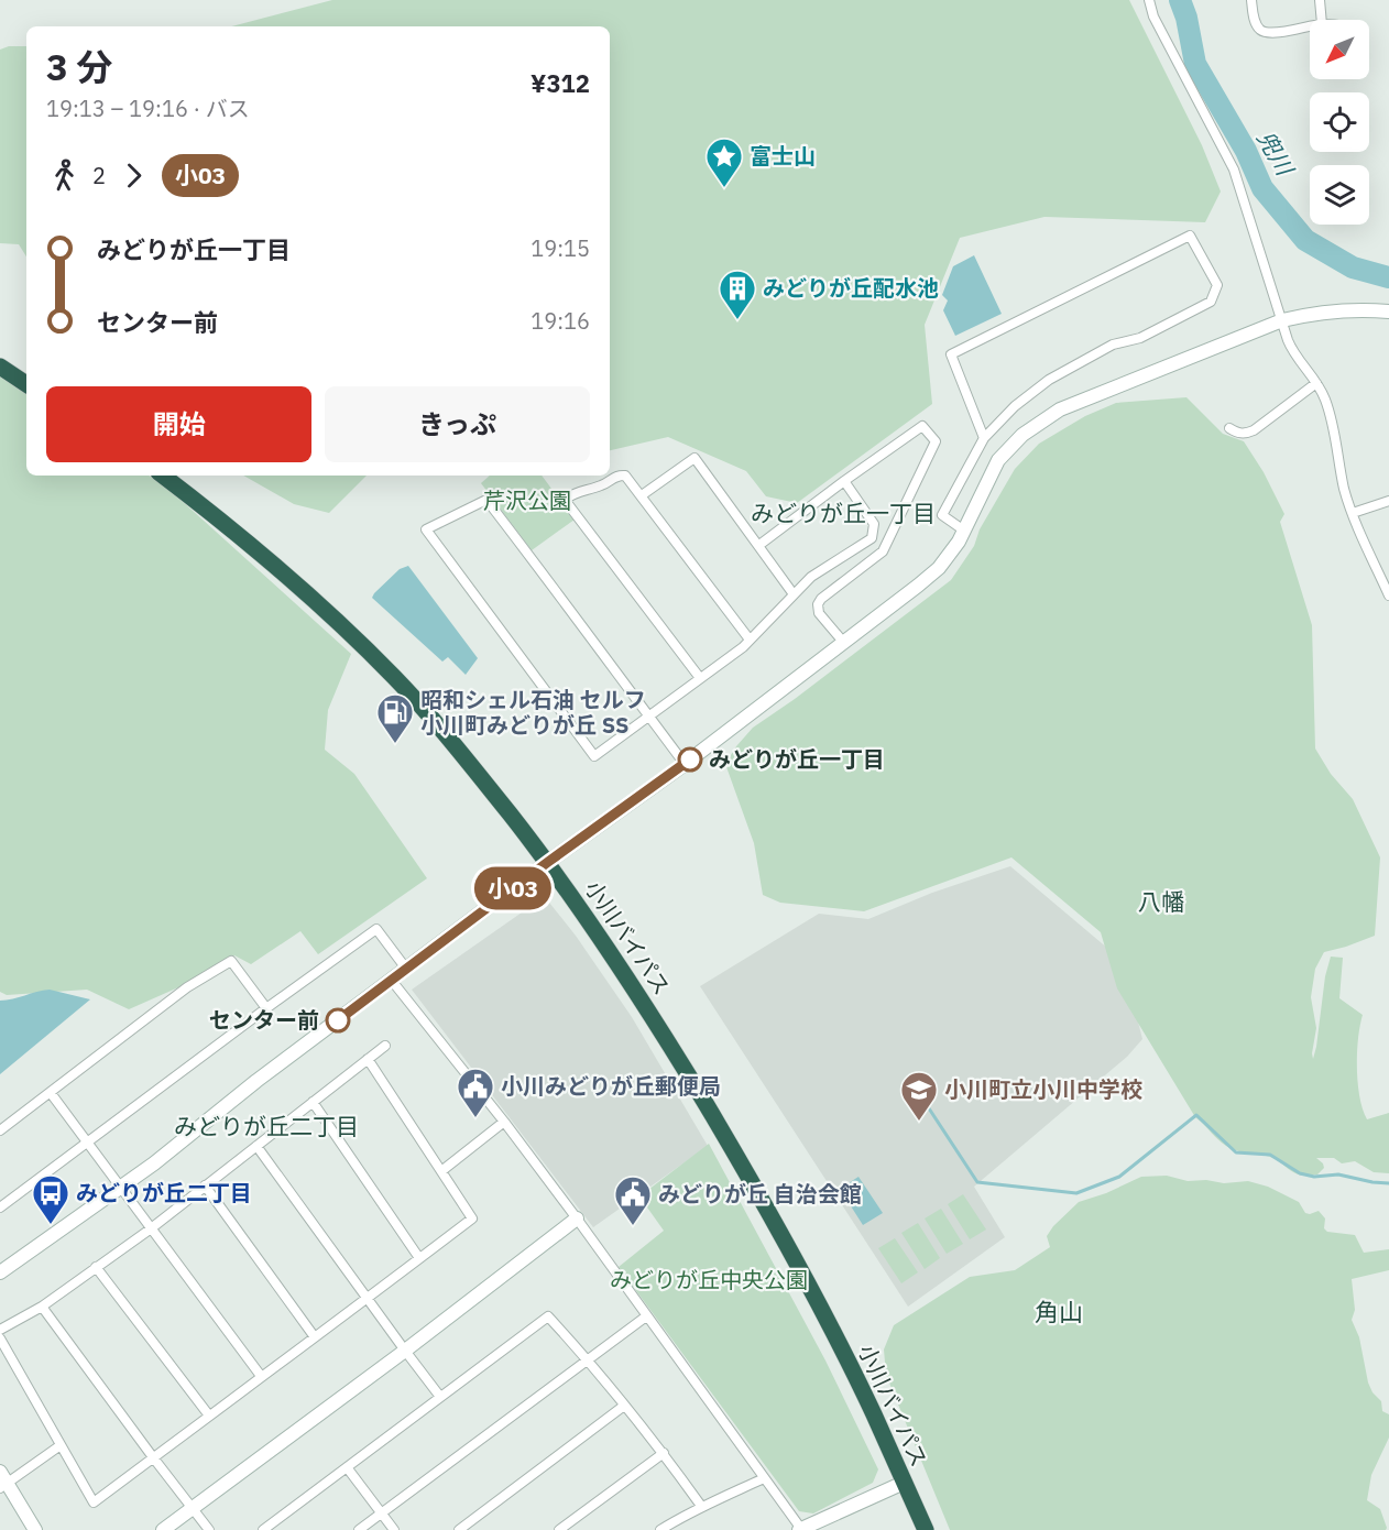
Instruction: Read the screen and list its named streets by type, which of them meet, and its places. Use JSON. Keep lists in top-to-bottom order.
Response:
{
  "streets": {
    "highway": ["小川バイパス"]
  },
  "districts": [
    "みどりが丘一丁目",
    "八幡",
    "みどりが丘二丁目",
    "角山"
  ],
  "water": ["兜川"],
  "parks": ["芹沢公園", "みどりが丘中央公園"],
  "places": {
    "place": ["富士山"],
    "building": ["みどりが丘配水池"],
    "fuel station": ["昭和シェル石油 セルフ 小川町みどりが丘 SS"],
    "other": ["みどりが丘一丁目", "センター前"],
    "public building": ["小川みどりが丘郵便局", "みどりが丘 自治会館"],
    "school or university": ["小川町立小川中学校"],
    "bus stop": ["みどりが丘二丁目"]
  },
  "lines": ["bus line 小03"],
  "north": "bottom left",
  "page": {
    "on_map": "小03",
    "heading": ["3 分", "19:13 – 19:16 · バス", "¥312"],
    "legs": ["2", "小03"],
    "list": [
      {
        "name": "みどりが丘一丁目",
        "value": "19:15"
      },
      {
        "name": "センター前",
        "value": "19:16"
      }
    ],
    "buttons": ["開始", "きっぷ"]
  }
}
